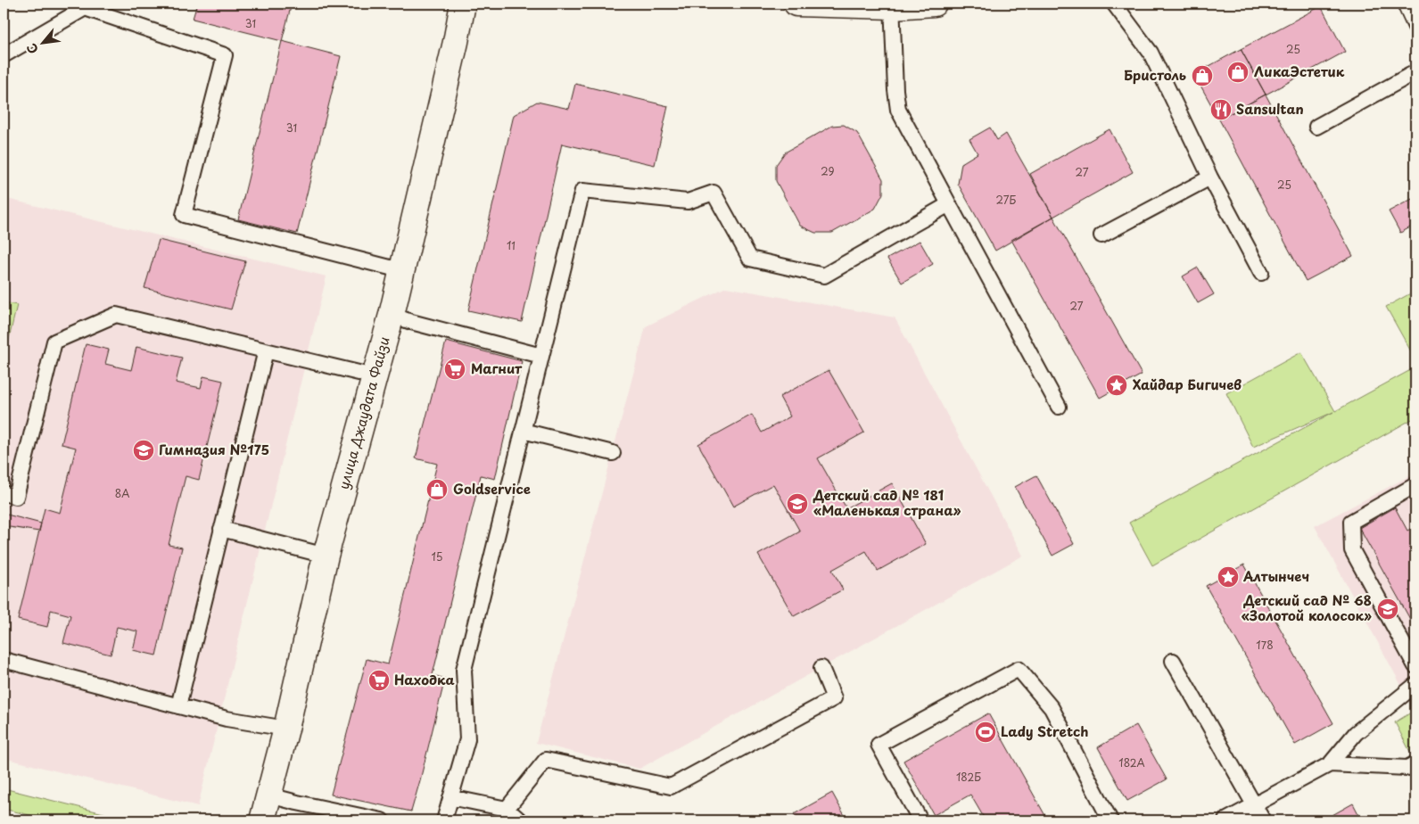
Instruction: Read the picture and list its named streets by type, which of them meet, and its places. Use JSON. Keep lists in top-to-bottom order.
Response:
{
  "streets": {
    "street": ["улица Джаудата Файзи"]
  },
  "places": {
    "shop": ["ЛикаЭстетик", "Бристоль", "Goldservice"],
    "restaurant": ["Sansultan"],
    "supermarket": ["Магнит", "Находка"],
    "place": ["Хайдар Бигичев", "Алтынчеч"],
    "school or university": ["Гимназия №175", "Детский сад № 181 «Маленькая страна»", "Детский сад № 68 «Золотой колосок»"],
    "sports": ["Lady Stretch"]
  },
  "house_numbers": [
    "31",
    "25",
    "31",
    "29",
    "27",
    "25",
    "27Б",
    "11",
    "27",
    "8А",
    "15",
    "178",
    "182А",
    "182Б"
  ],
  "north": "bottom left"
}
